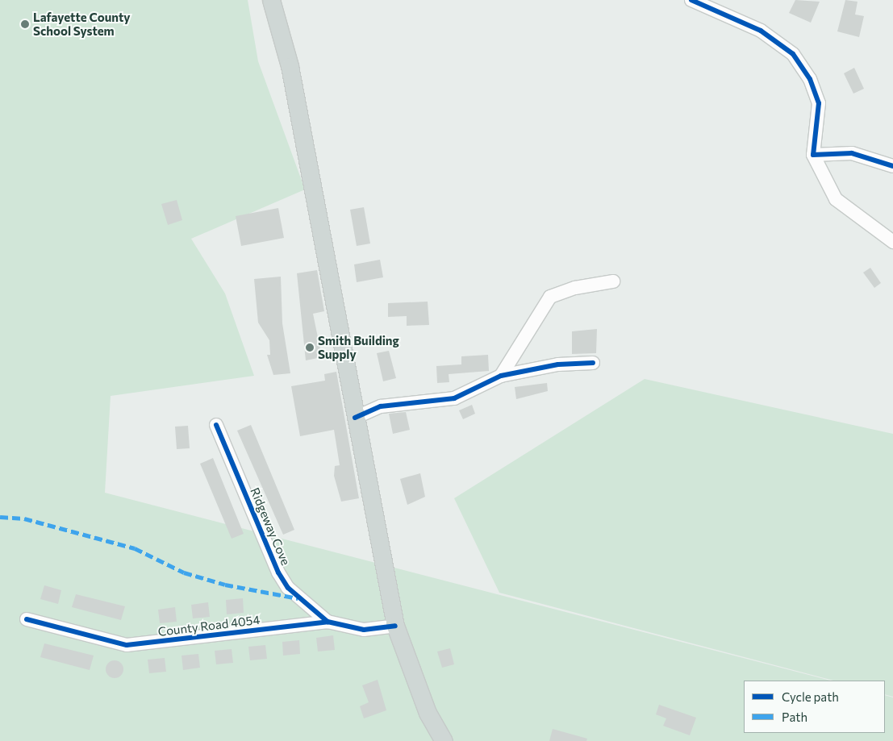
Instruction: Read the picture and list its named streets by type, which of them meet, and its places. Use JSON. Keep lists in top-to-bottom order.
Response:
{
  "streets": {
    "street": ["Ridgeway Cove", "County Road 4054"]
  },
  "crossings": [
    ["Ridgeway Cove", "County Road 4054"]
  ],
  "places": ["Lafayette County School System", "Smith Building Supply"],
  "legend": ["Cycle path", "Path"]
}
